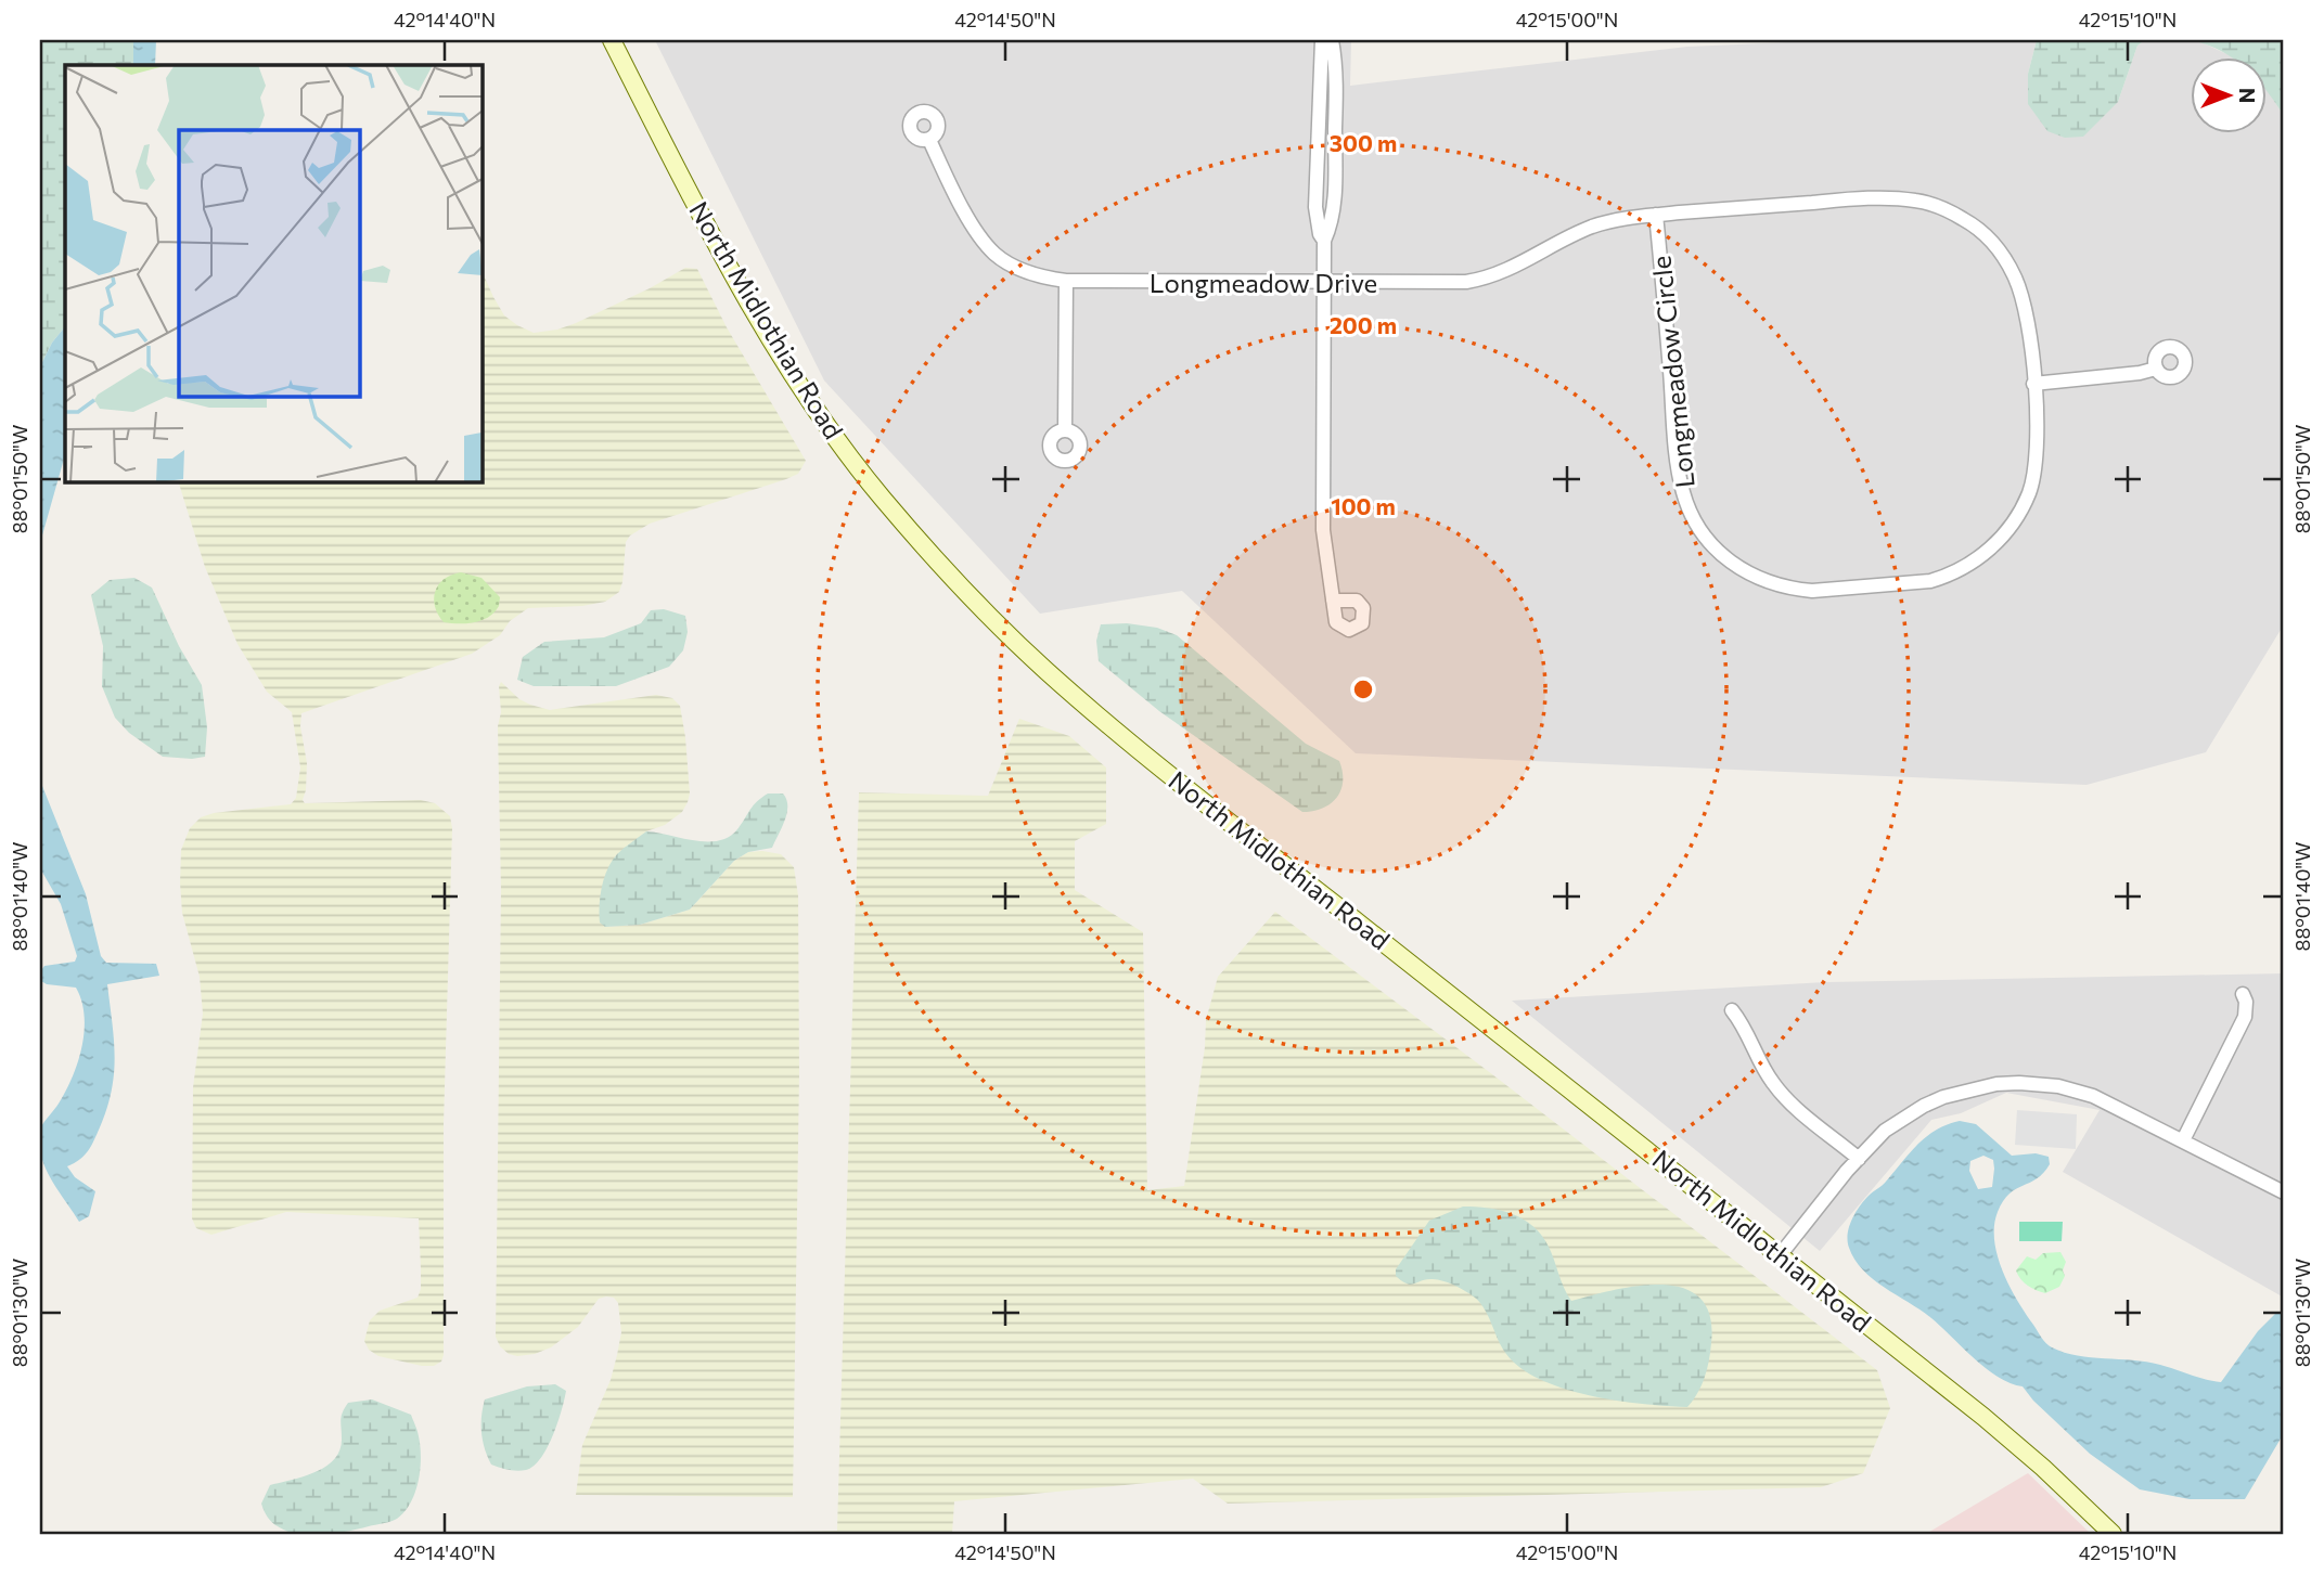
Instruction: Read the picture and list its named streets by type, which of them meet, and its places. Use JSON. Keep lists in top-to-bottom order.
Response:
{
  "streets": {
    "main road": ["North Midlothian Road"],
    "street": ["Longmeadow Drive", "Longmeadow Circle"]
  },
  "crossings": [
    ["Longmeadow Drive", "Longmeadow Circle"]
  ],
  "north": "right",
  "coordinates": [
    "42°14'40\"N",
    "42°14'50\"N",
    "42°15'00\"N",
    "42°15'10\"N",
    "88°01'50\"W",
    "88°01'40\"W",
    "88°01'30\"W"
  ],
  "rings": ["300 m", "200 m", "100 m"]
}
